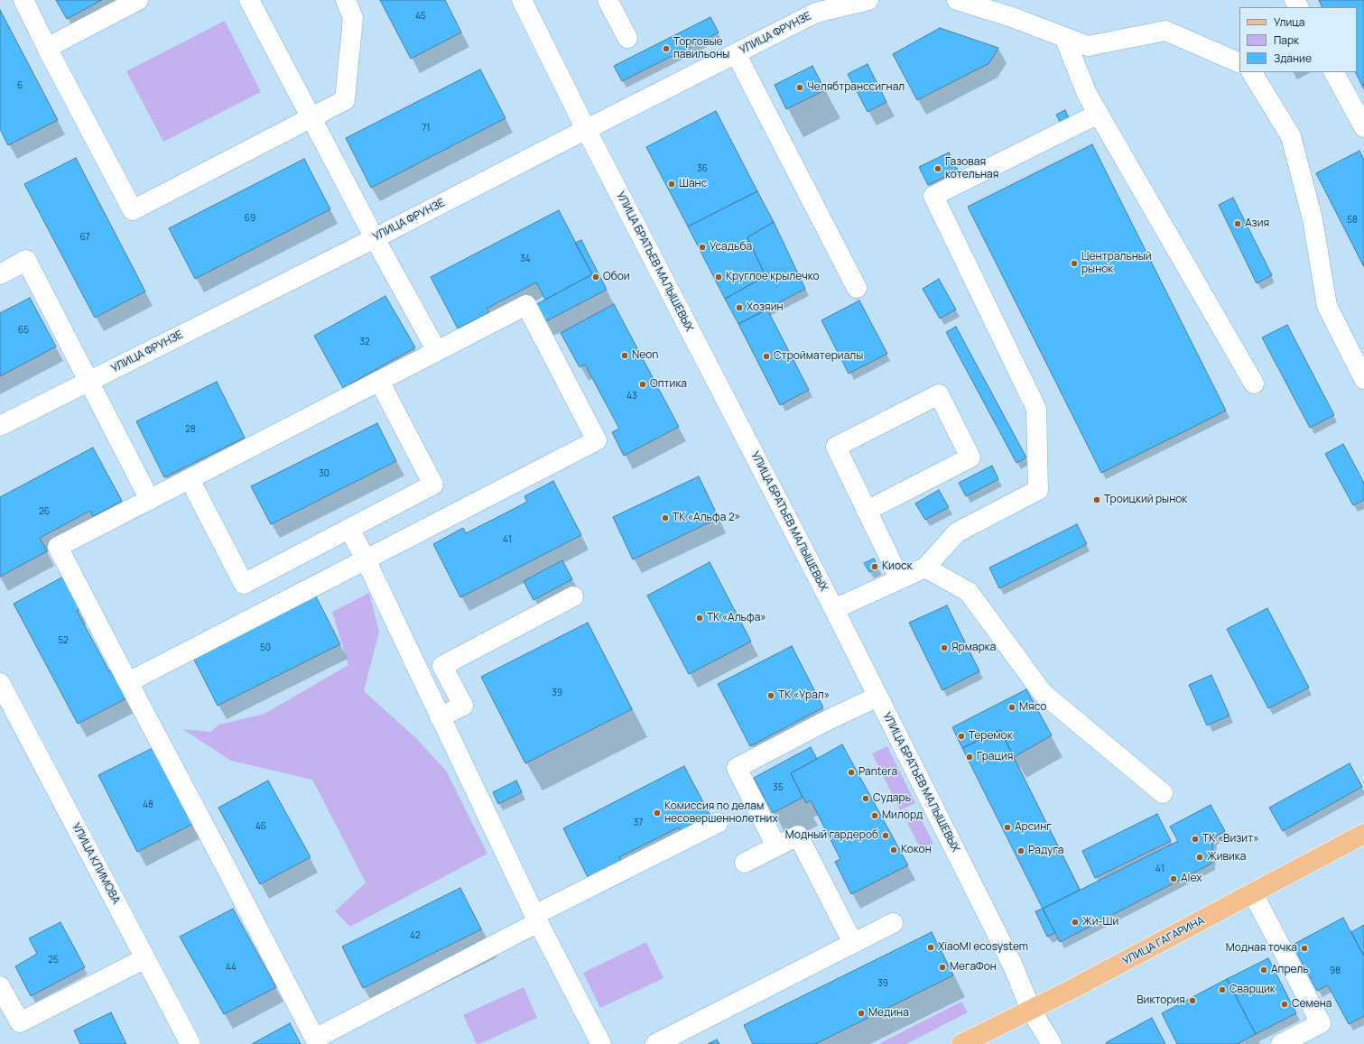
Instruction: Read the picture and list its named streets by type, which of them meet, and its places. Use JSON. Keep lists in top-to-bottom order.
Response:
{
  "streets": {
    "main road": ["УЛИЦА ГАГАРИНА"],
    "street": ["УЛИЦА ФРУНЗЕ", "УЛИЦА БРАТЬЕВ МАЛЫШЕВЫХ", "УЛИЦА КЛИМОВА"]
  },
  "crossings": [
    ["УЛИЦА ФРУНЗЕ", "УЛИЦА БРАТЬЕВ МАЛЫШЕВЫХ"],
    ["УЛИЦА БРАТЬЕВ МАЛЫШЕВЫХ", "УЛИЦА ГАГАРИНА"]
  ],
  "places": [
    "Торговые павильоны",
    "Челябтранссигнал",
    "Газовая котельная",
    "Шанс",
    "Азия",
    "Усадьба",
    "Центральный рынок",
    "Обои",
    "Круглое крылечко",
    "Хозяин",
    "Neon",
    "Стройматериалы",
    "Оптика",
    "Троицкий рынок",
    "ТК «Альфа 2»",
    "Киоск",
    "ТК «Альфа»",
    "Ярмарка",
    "ТК «Урал»",
    "Мясо",
    "Теремок",
    "Грация",
    "Pantera",
    "Сударь",
    "Комиссия по делам несовершеннолетних",
    "Милорд",
    "Арсинг",
    "Модный гардероб",
    "ТК «Визит»",
    "Кокон",
    "Радуга",
    "Живика",
    "Alex",
    "Жи-Ши",
    "XiaoMI ecosystem",
    "Модная точка",
    "МегаФон",
    "Апрель",
    "Сварщик",
    "Виктория",
    "Семена",
    "Медина"
  ],
  "house_numbers": [
    "45",
    "6",
    "71",
    "36",
    "69",
    "58",
    "67",
    "34",
    "65",
    "32",
    "43",
    "28",
    "30",
    "26",
    "41",
    "52",
    "50",
    "39",
    "35",
    "48",
    "37",
    "46",
    "41",
    "42",
    "25",
    "44",
    "98",
    "39"
  ],
  "legend": ["Улица", "Парк", "Здание"]
}
